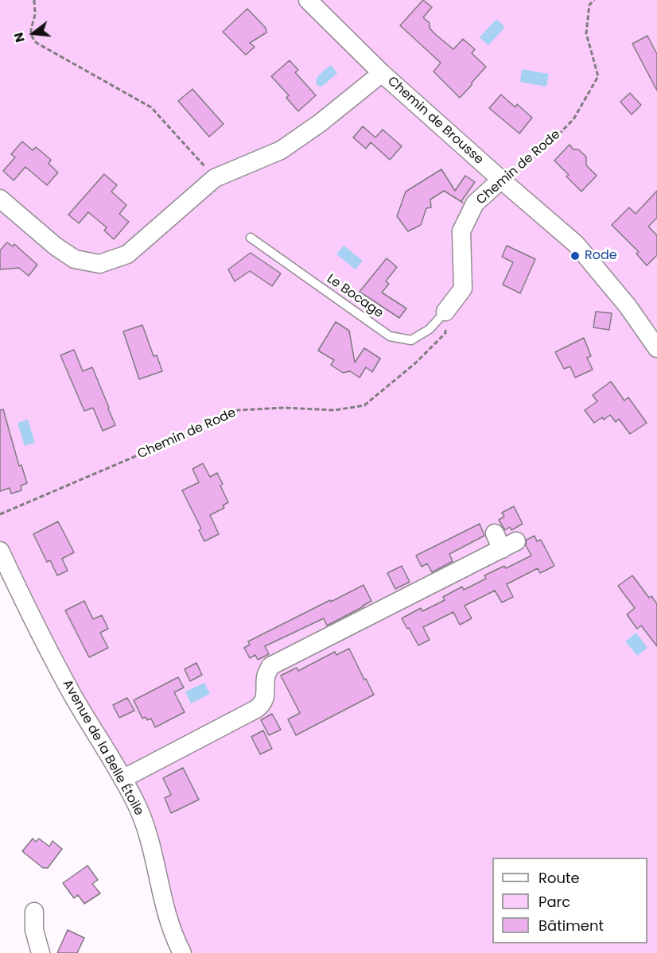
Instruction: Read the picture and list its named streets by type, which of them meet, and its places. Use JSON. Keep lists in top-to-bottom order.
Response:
{
  "streets": {
    "street": ["Chemin de Brousse", "Chemin de Rode", "Avenue de la Belle Étoile"],
    "lane": ["Le Bocage"]
  },
  "crossings": [
    ["Chemin de Brousse", "Chemin de Rode"],
    ["Chemin de Rode", "Le Bocage"]
  ],
  "places": ["Rode"],
  "legend": ["Route", "Parc", "Bâtiment"],
  "north": "left"
}
